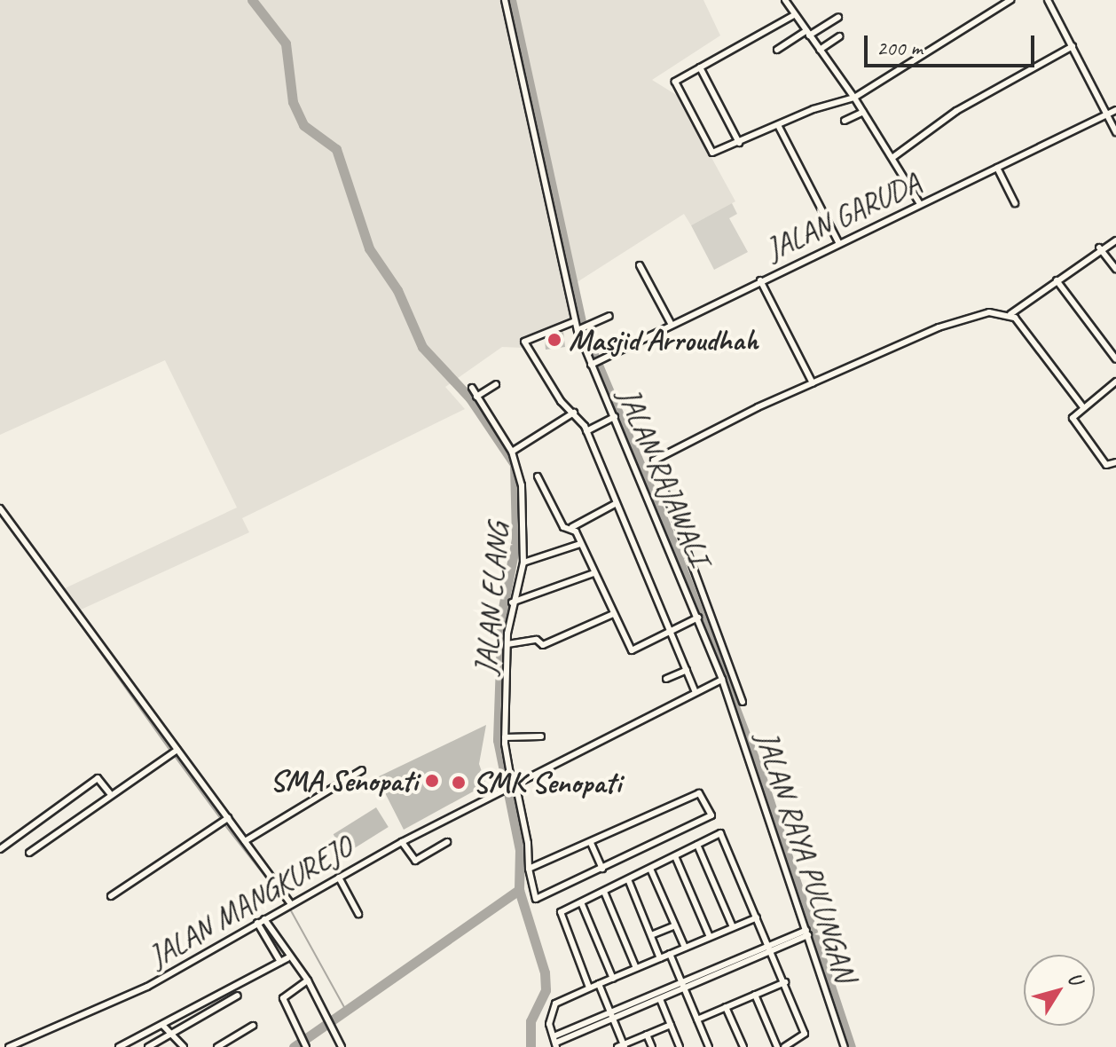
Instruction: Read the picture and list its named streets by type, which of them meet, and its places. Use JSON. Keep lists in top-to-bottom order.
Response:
{
  "streets": {
    "street": [
      "JALAN GARUDA",
      "JALAN RAJAWALI",
      "JALAN ELANG",
      "JALAN RAYA PULUNGAN",
      "JALAN MANGKUREJO"
    ]
  },
  "crossings": [
    ["JALAN GARUDA", "JALAN RAJAWALI"],
    ["JALAN RAJAWALI", "JALAN RAYA PULUNGAN"],
    ["JALAN RAJAWALI", "JALAN MANGKUREJO"],
    ["JALAN ELANG", "JALAN MANGKUREJO"],
    ["JALAN RAYA PULUNGAN", "JALAN MANGKUREJO"]
  ],
  "places": ["Masjid Arroudhah", "SMA Senopati", "SMK Senopati"],
  "scale_bar": "200 m",
  "north": "top right"
}
